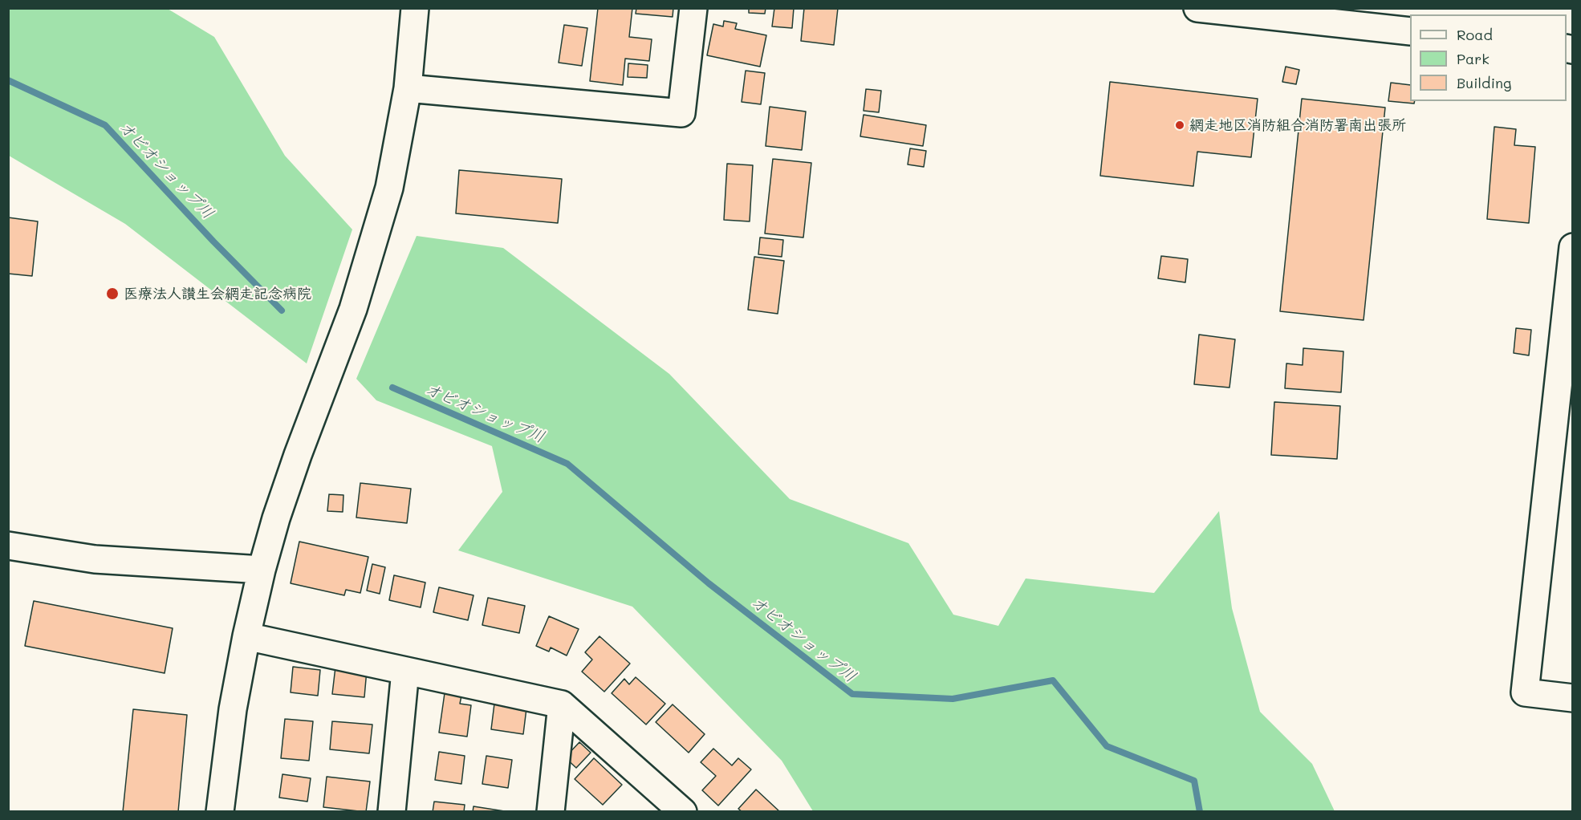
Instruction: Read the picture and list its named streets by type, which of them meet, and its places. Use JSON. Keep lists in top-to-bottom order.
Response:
{
  "water": ["オビオショップ川"],
  "places": ["網走地区消防組合消防署南出張所", "医療法人讃生会網走記念病院"],
  "legend": ["Road", "Park", "Building"]
}
